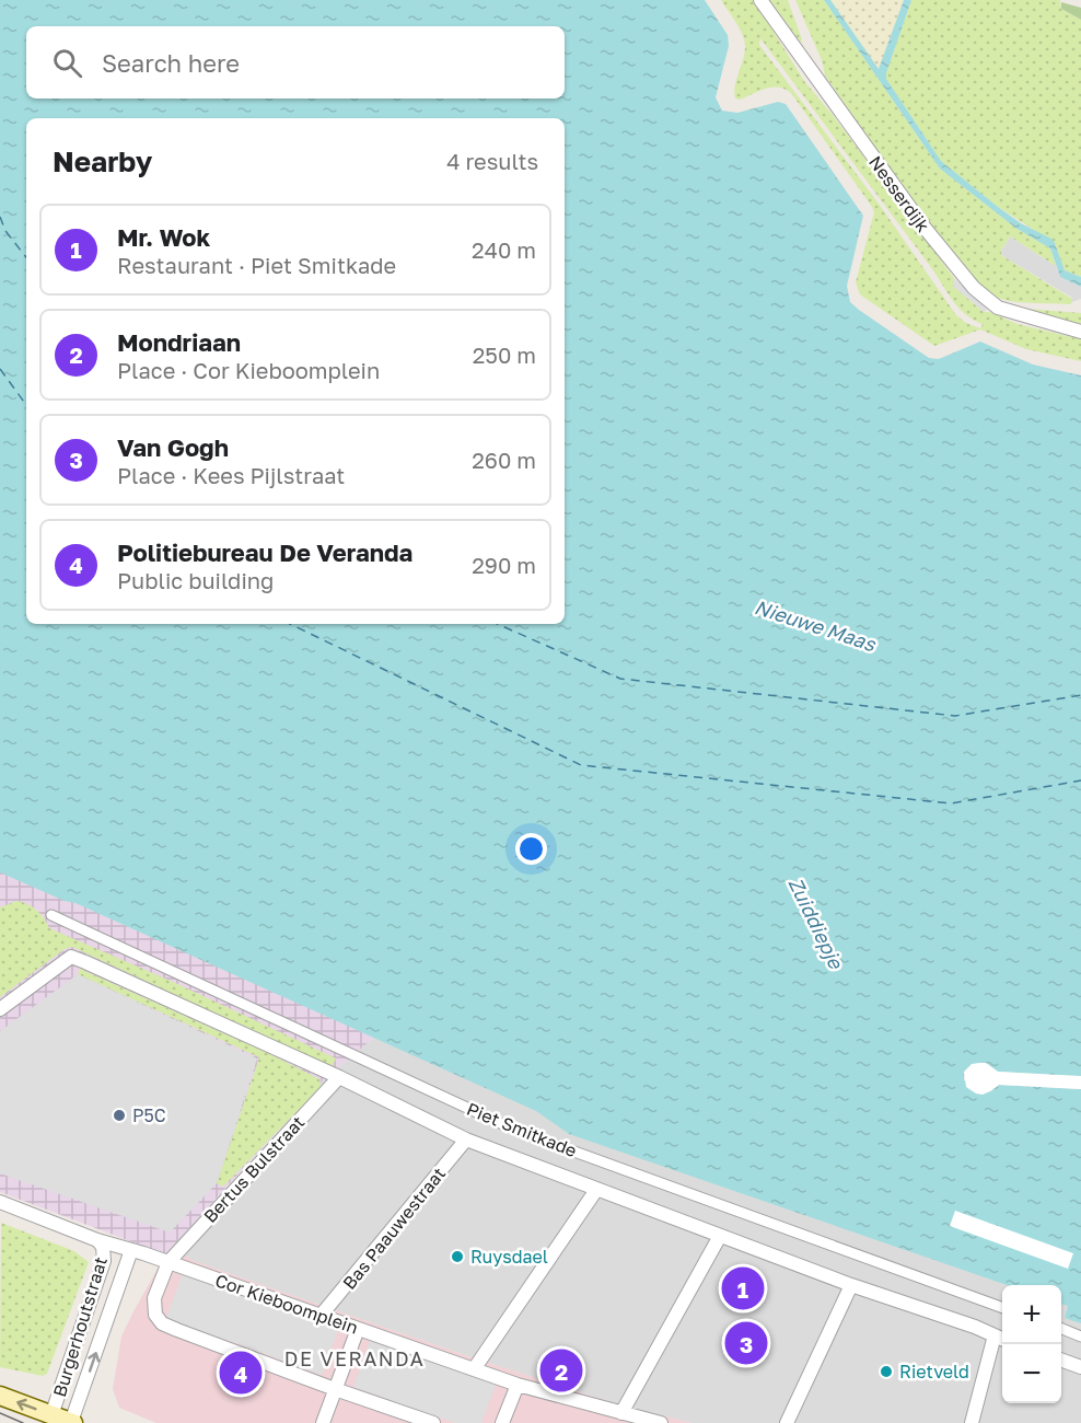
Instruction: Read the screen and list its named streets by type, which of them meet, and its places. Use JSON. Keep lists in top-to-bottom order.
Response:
{
  "streets": {
    "street": [
      "Nesserdijk",
      "Piet Smitkade",
      "Bertus Bulstraat",
      "Bas Paauwestraat",
      "Cor Kieboomplein",
      "Burgerhoutstraat"
    ]
  },
  "crossings": [
    ["Piet Smitkade", "Bertus Bulstraat"],
    ["Piet Smitkade", "Bas Paauwestraat"],
    ["Bertus Bulstraat", "Cor Kieboomplein"],
    ["Bas Paauwestraat", "Cor Kieboomplein"],
    ["Cor Kieboomplein", "Burgerhoutstraat"]
  ],
  "districts": ["DE VERANDA"],
  "water": ["Nieuwe Maas", "Zuiddiepje"],
  "places": ["P5C", "Ruysdael", "Rietveld"],
  "page": {
    "search": "Search here",
    "heading": ["Nearby", "4 results"],
    "list": [
      {
        "mark": "1",
        "name": "Mr. Wok",
        "note": "Restaurant · Piet Smitkade",
        "value": "240 m"
      },
      {
        "mark": "2",
        "name": "Mondriaan",
        "note": "Place · Cor Kieboomplein",
        "value": "250 m"
      },
      {
        "mark": "3",
        "name": "Van Gogh",
        "note": "Place · Kees Pijlstraat",
        "value": "260 m"
      },
      {
        "mark": "4",
        "name": "Politiebureau De Veranda",
        "note": "Public building",
        "value": "290 m"
      }
    ],
    "pins": [
      "1",
      "3",
      "2",
      "4"
    ],
    "map_buttons": ["+", "−"]
  }
}
